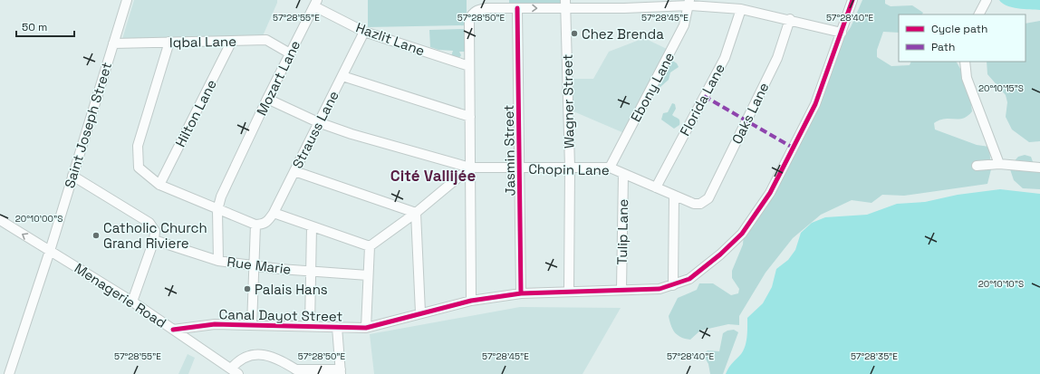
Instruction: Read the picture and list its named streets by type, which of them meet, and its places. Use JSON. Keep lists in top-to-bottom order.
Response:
{
  "streets": {
    "street": [
      "Hazlit Lane",
      "Iqbal Lane",
      "Mozart Lane",
      "Ebony Lane",
      "Florida Lane",
      "Wagner Street",
      "Hilton Lane",
      "Oaks Lane",
      "Saint Joseph Street",
      "Strauss Lane",
      "Jasmin Street",
      "Chopin Lane",
      "Tulip Lane",
      "Rue Marie",
      "Menagerie Road",
      "Canal Dayot Street"
    ]
  },
  "crossings": [
    ["Hazlit Lane", "Mozart Lane"],
    ["Hazlit Lane", "Strauss Lane"],
    ["Iqbal Lane", "Mozart Lane"],
    ["Iqbal Lane", "Hilton Lane"],
    ["Iqbal Lane", "Saint Joseph Street"],
    ["Mozart Lane", "Chopin Lane"],
    ["Mozart Lane", "Rue Marie"],
    ["Ebony Lane", "Chopin Lane"],
    ["Florida Lane", "Chopin Lane"],
    ["Wagner Street", "Chopin Lane"],
    ["Wagner Street", "Canal Dayot Street"],
    ["Oaks Lane", "Chopin Lane"],
    ["Saint Joseph Street", "Menagerie Road"],
    ["Strauss Lane", "Chopin Lane"],
    ["Jasmin Street", "Chopin Lane"],
    ["Jasmin Street", "Canal Dayot Street"],
    ["Chopin Lane", "Tulip Lane"],
    ["Tulip Lane", "Canal Dayot Street"],
    ["Menagerie Road", "Canal Dayot Street"]
  ],
  "districts": ["Cité Vallijée"],
  "places": ["Chez Brenda", "Catholic Church Grand Riviere", "Palais Hans"],
  "legend": ["Cycle path", "Path"],
  "scale_bar": "50 m",
  "coordinates": [
    "57°28'55\"E",
    "57°28'50\"E",
    "57°28'45\"E",
    "57°28'40\"E",
    "20°10'15\"S",
    "20°10'00\"S",
    "20°10'10\"S",
    "57°28'35\"E"
  ]
}
